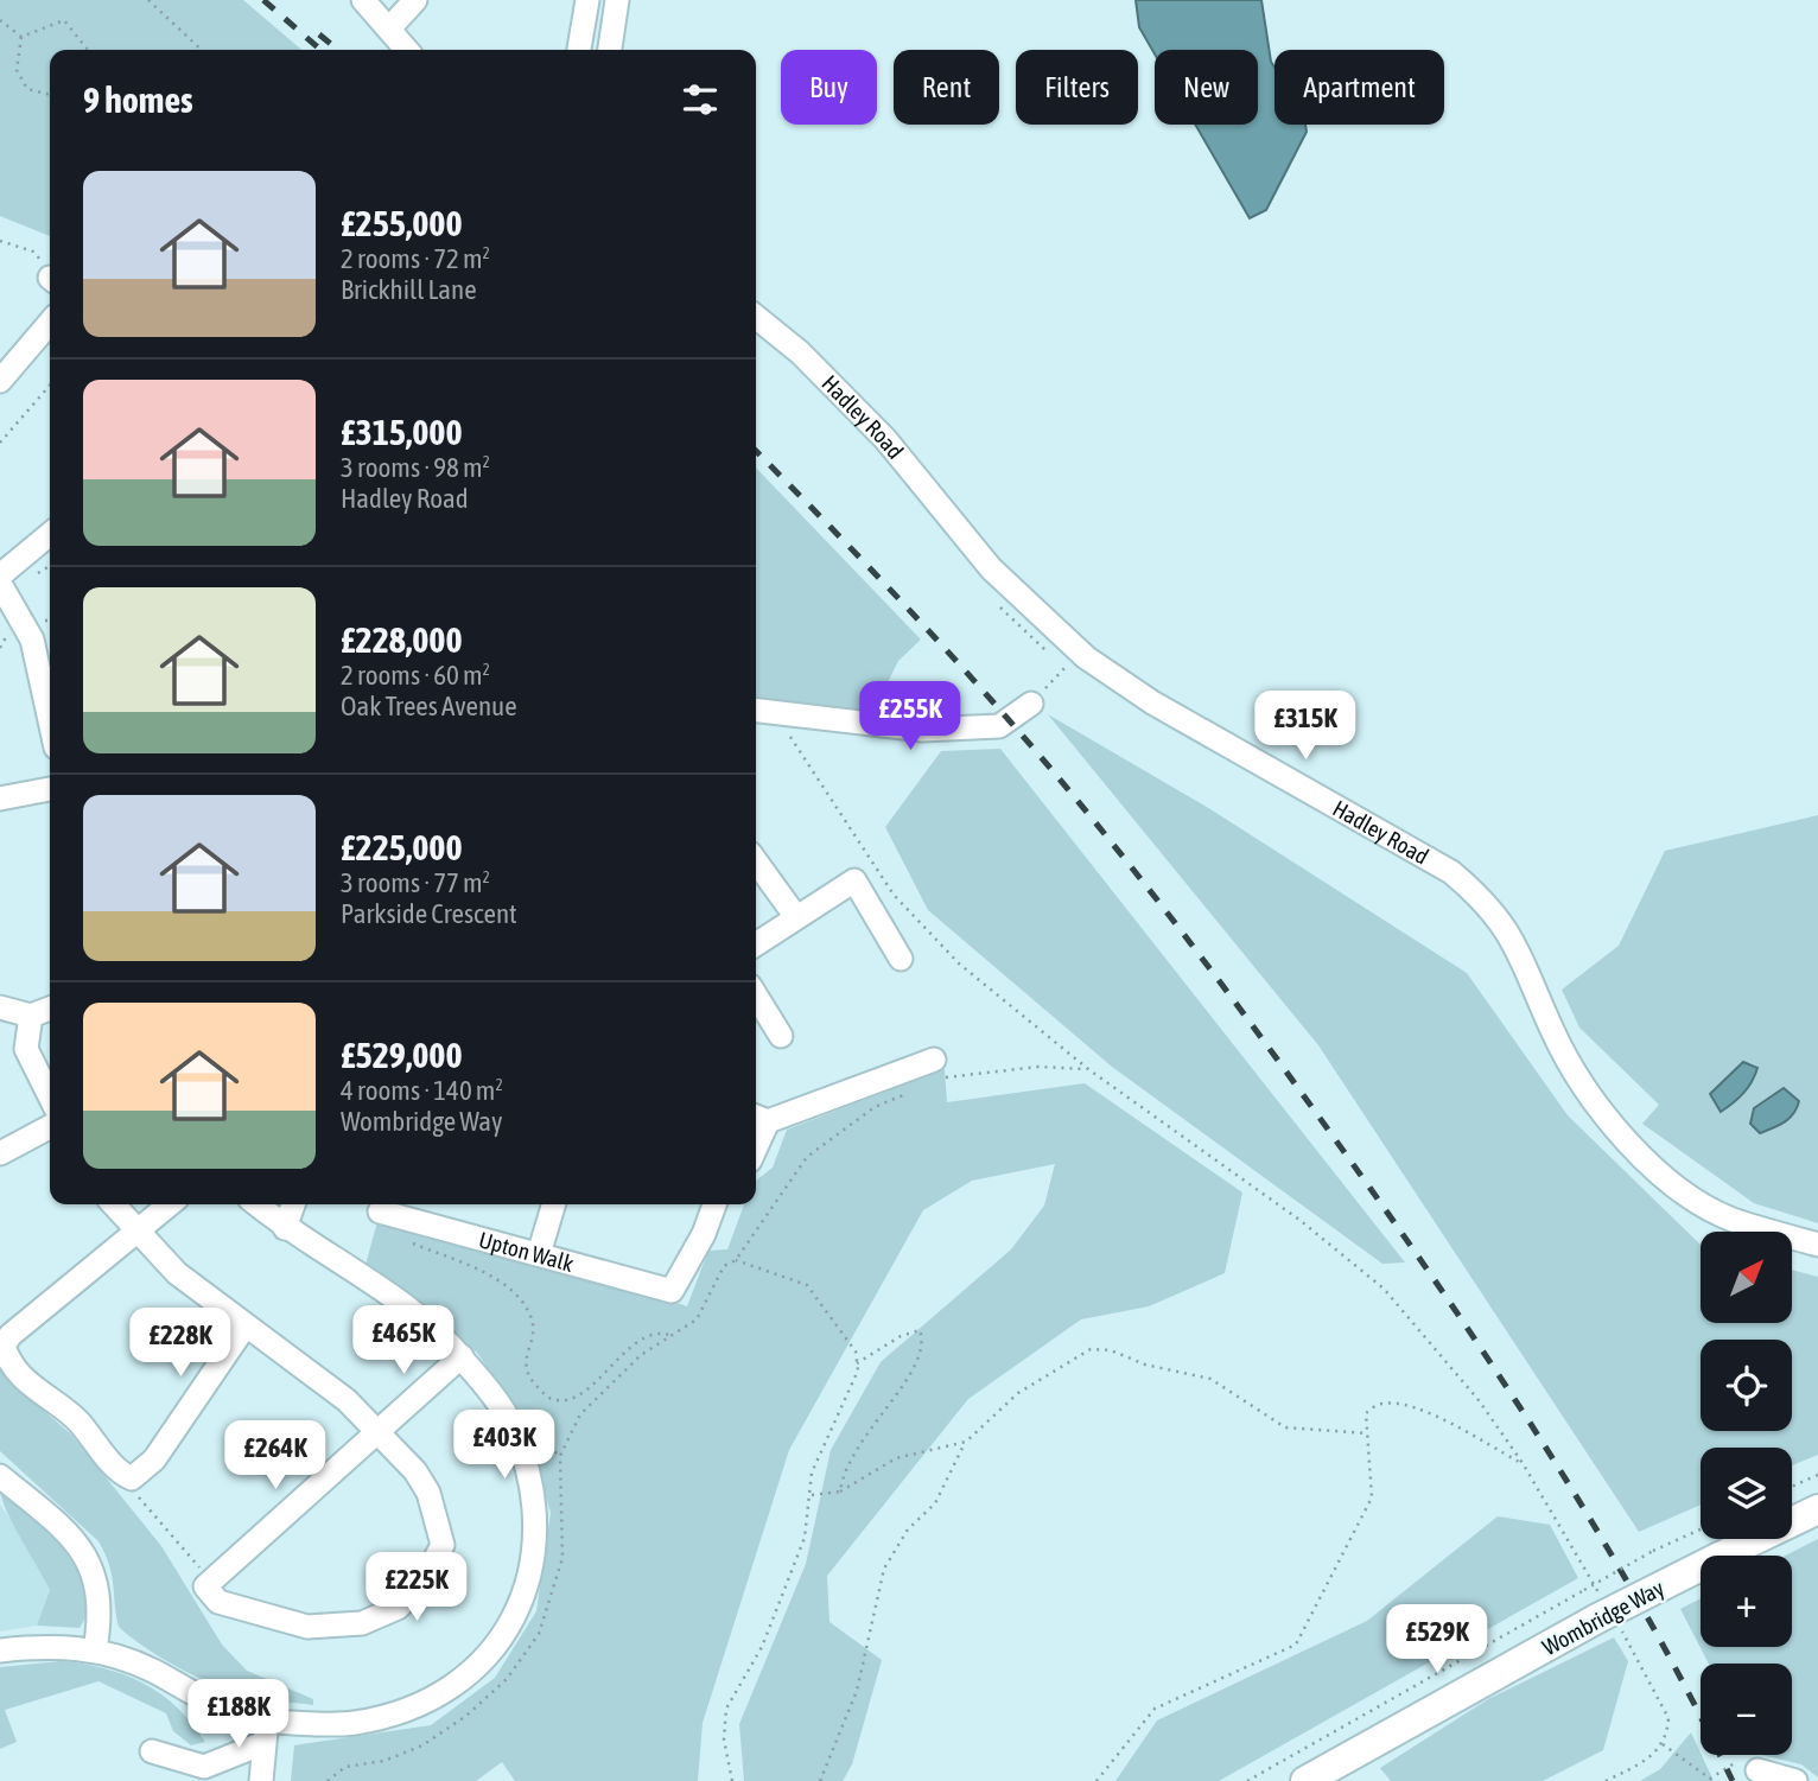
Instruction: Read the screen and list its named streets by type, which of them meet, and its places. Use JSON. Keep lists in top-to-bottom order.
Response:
{
  "streets": {
    "main road": ["Wombridge Way"],
    "street": ["Hadley Road", "Upton Walk"]
  },
  "north": "top right",
  "page": {
    "chip": [
      "Buy",
      "Rent",
      "Filters",
      "New",
      "Apartment"
    ],
    "heading": "9 homes",
    "list": [
      {
        "name": "£255,000",
        "note": "2 rooms · 72 m² · Brickhill Lane"
      },
      {
        "name": "£315,000",
        "note": "3 rooms · 98 m² · Hadley Road"
      },
      {
        "name": "£228,000",
        "note": "2 rooms · 60 m² · Oak Trees Avenue"
      },
      {
        "name": "£225,000",
        "note": "3 rooms · 77 m² · Parkside Crescent"
      },
      {
        "name": "£529,000",
        "note": "4 rooms · 140 m² · Wombridge Way"
      }
    ],
    "price": [
      "£255K",
      "£315K",
      "£465K",
      "£228K",
      "£403K",
      "£264K",
      "£225K",
      "£529K",
      "£188K"
    ],
    "map_buttons": ["+", "−"]
  }
}
